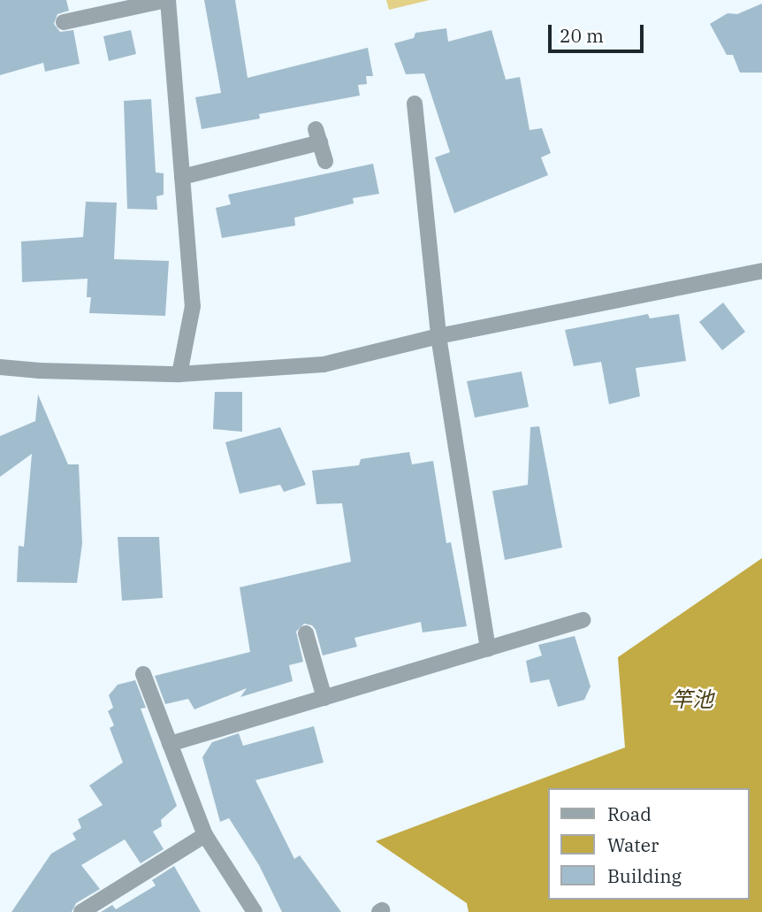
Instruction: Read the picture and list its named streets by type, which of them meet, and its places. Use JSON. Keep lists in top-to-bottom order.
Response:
{
  "water": ["竿池"],
  "legend": ["Road", "Water", "Building"],
  "scale_bar": "20 m"
}
